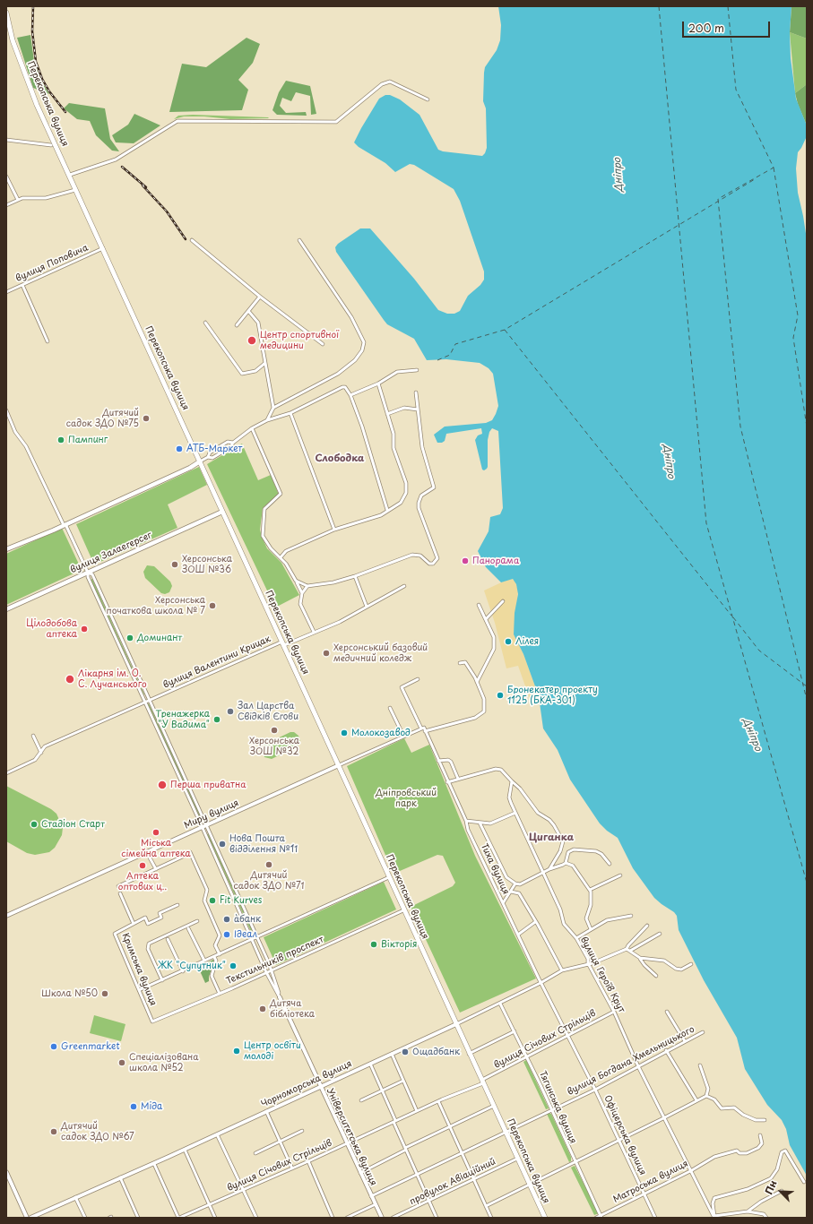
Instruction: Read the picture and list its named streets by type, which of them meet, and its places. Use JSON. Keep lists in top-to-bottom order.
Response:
{
  "streets": {
    "main road": ["Перекопська вулиця", "вулиця Залаегерсег"],
    "street": [
      "вулиця Поповича",
      "вулиця Валентини Крицак",
      "Миру вулиця",
      "Тиха вулиця",
      "Текстильників проспект",
      "Кримська вулиця",
      "вулиця Героїв Крут",
      "вулиця Січових Стрільців",
      "вулиця Богдана Хмельницького",
      "Чорноморська вулиця",
      "Тягинська вулиця",
      "Офіцерська вулиця",
      "Університетська вулиця",
      "провулок Авіаційний",
      "Матроська вулиця"
    ]
  },
  "crossings": [
    ["Перекопська вулиця", "вулиця Поповича"],
    ["Перекопська вулиця", "вулиця Залаегерсег"],
    ["Перекопська вулиця", "вулиця Валентини Крицак"],
    ["Перекопська вулиця", "Миру вулиця"],
    ["Перекопська вулиця", "Текстильників проспект"],
    ["Перекопська вулиця", "вулиця Січових Стрільців"],
    ["Перекопська вулиця", "вулиця Богдана Хмельницького"],
    ["Перекопська вулиця", "Чорноморська вулиця"],
    ["Перекопська вулиця", "провулок Авіаційний"],
    ["вулиця Залаегерсег", "Університетська вулиця"],
    ["вулиця Валентини Крицак", "Університетська вулиця"],
    ["Миру вулиця", "Тиха вулиця"],
    ["Миру вулиця", "Університетська вулиця"],
    ["Тиха вулиця", "Чорноморська вулиця"],
    ["Тиха вулиця", "Офіцерська вулиця"],
    ["Текстильників проспект", "Кримська вулиця"],
    ["Текстильників проспект", "Університетська вулиця"],
    ["вулиця Героїв Крут", "вулиця Січових Стрільців"],
    ["вулиця Героїв Крут", "вулиця Богдана Хмельницького"],
    ["вулиця Героїв Крут", "Чорноморська вулиця"],
    ["вулиця Героїв Крут", "Матроська вулиця"],
    ["вулиця Січових Стрільців", "Тягинська вулиця"],
    ["вулиця Січових Стрільців", "Офіцерська вулиця"],
    ["вулиця Січових Стрільців", "Університетська вулиця"],
    ["вулиця Богдана Хмельницького", "Тягинська вулиця"],
    ["вулиця Богдана Хмельницького", "Офіцерська вулиця"],
    ["вулиця Богдана Хмельницького", "Університетська вулиця"],
    ["Чорноморська вулиця", "Тягинська вулиця"],
    ["Чорноморська вулиця", "Офіцерська вулиця"],
    ["Чорноморська вулиця", "Університетська вулиця"],
    ["Тягинська вулиця", "Матроська вулиця"],
    ["Офіцерська вулиця", "Матроська вулиця"]
  ],
  "districts": ["Слободка", "Циганка"],
  "water": ["Дніпро"],
  "parks": ["Дніпровський парк"],
  "places": [
    "Центр спортивної медицини",
    "Дитячий садок ЗДО №75",
    "Пампинг",
    "АТБ-Маркет",
    "Панорама",
    "Херсонська ЗОШ №36",
    "Херсонська початкова школа № 7",
    "Цiлодобова аптека",
    "Доминант",
    "Лілея",
    "Херсонський базовий медичний коледж",
    "Лікарня ім. О. С. Лучанського",
    "Бронекатер проекту 1125 (БКА-301)",
    "Зал Царства Свідків Єгови",
    "Тренажерка \"У Вадима\"",
    "Херсонська ЗОШ №32",
    "Молокозавод",
    "Перша приватна",
    "Стадіон Старт",
    "Міська сімейна аптека",
    "Нова Пошта відділення №11",
    "Дитячий садок ЗДО №71",
    "Аптека оптових ц‥",
    "Fit Kurves",
    "а̀банк",
    "Ідеал",
    "Вікторія",
    "ЖК \"Супутник\"",
    "Школа №50",
    "Дитяча бібліотека",
    "Greenmarket",
    "Центр освіти молоді",
    "Ощадбанк",
    "Спеціалізована школа №52",
    "Міда",
    "Дитячий садок ЗДО №67"
  ],
  "scale_bar": "200 m",
  "north": "top left"
}
